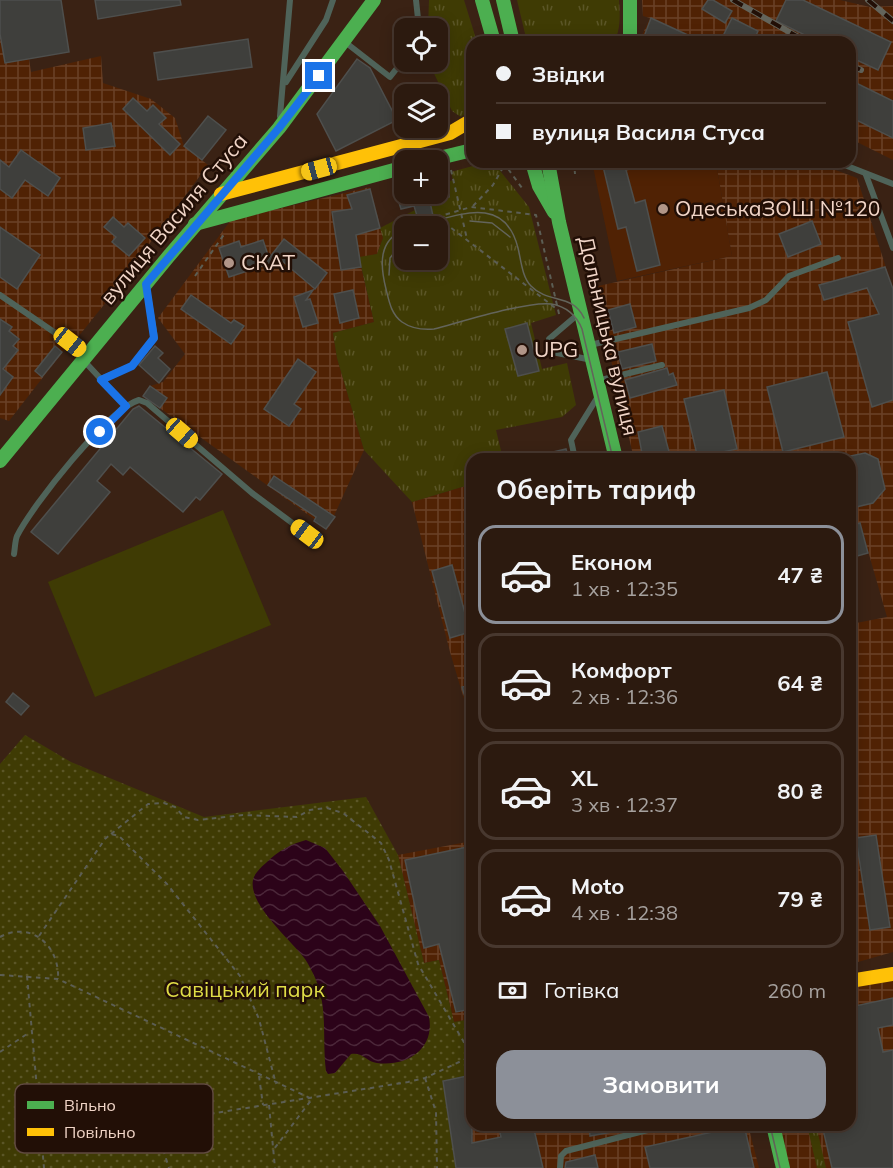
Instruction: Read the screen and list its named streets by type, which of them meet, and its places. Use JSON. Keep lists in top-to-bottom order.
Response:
{
  "streets": {
    "main road": ["вулиця Василя Стуса", "Дальницька вулиця"]
  },
  "parks": ["Савіцький парк"],
  "places": ["ОдеськаЗОШ №120", "СКАТ", "UPG"],
  "legend": ["Вільно", "Повільно"],
  "page": {
    "map_buttons": ["+", "−"],
    "banner": ["Звідки", "вулиця Василя Стуса"],
    "heading": "Оберіть тариф",
    "list": [
      {
        "name": "Економ",
        "note": "1 хв · 12:35",
        "value": "47 ₴"
      },
      {
        "name": "Комфорт",
        "note": "2 хв · 12:36",
        "value": "64 ₴"
      },
      {
        "name": "XL",
        "note": "3 хв · 12:37",
        "value": "80 ₴"
      },
      {
        "name": "Moto",
        "note": "4 хв · 12:38",
        "value": "79 ₴"
      }
    ],
    "pay": ["Готівка", "260 m"],
    "buttons": "Замовити"
  }
}
